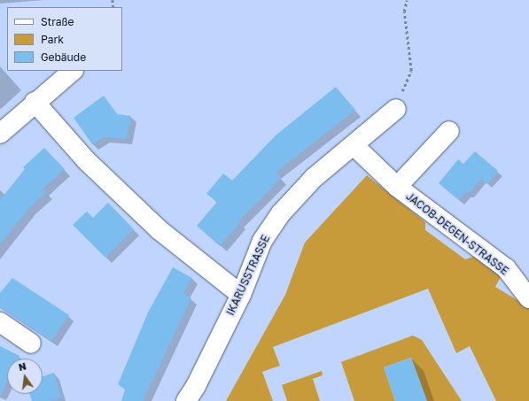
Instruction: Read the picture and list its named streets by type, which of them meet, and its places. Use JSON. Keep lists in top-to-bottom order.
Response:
{
  "streets": {
    "street": ["JACOB-DEGEN-STRASSE", "IKARUSSTRASSE"]
  },
  "crossings": [
    ["JACOB-DEGEN-STRASSE", "IKARUSSTRASSE"]
  ],
  "legend": ["Straße", "Park", "Gebäude"],
  "north": "top"
}
